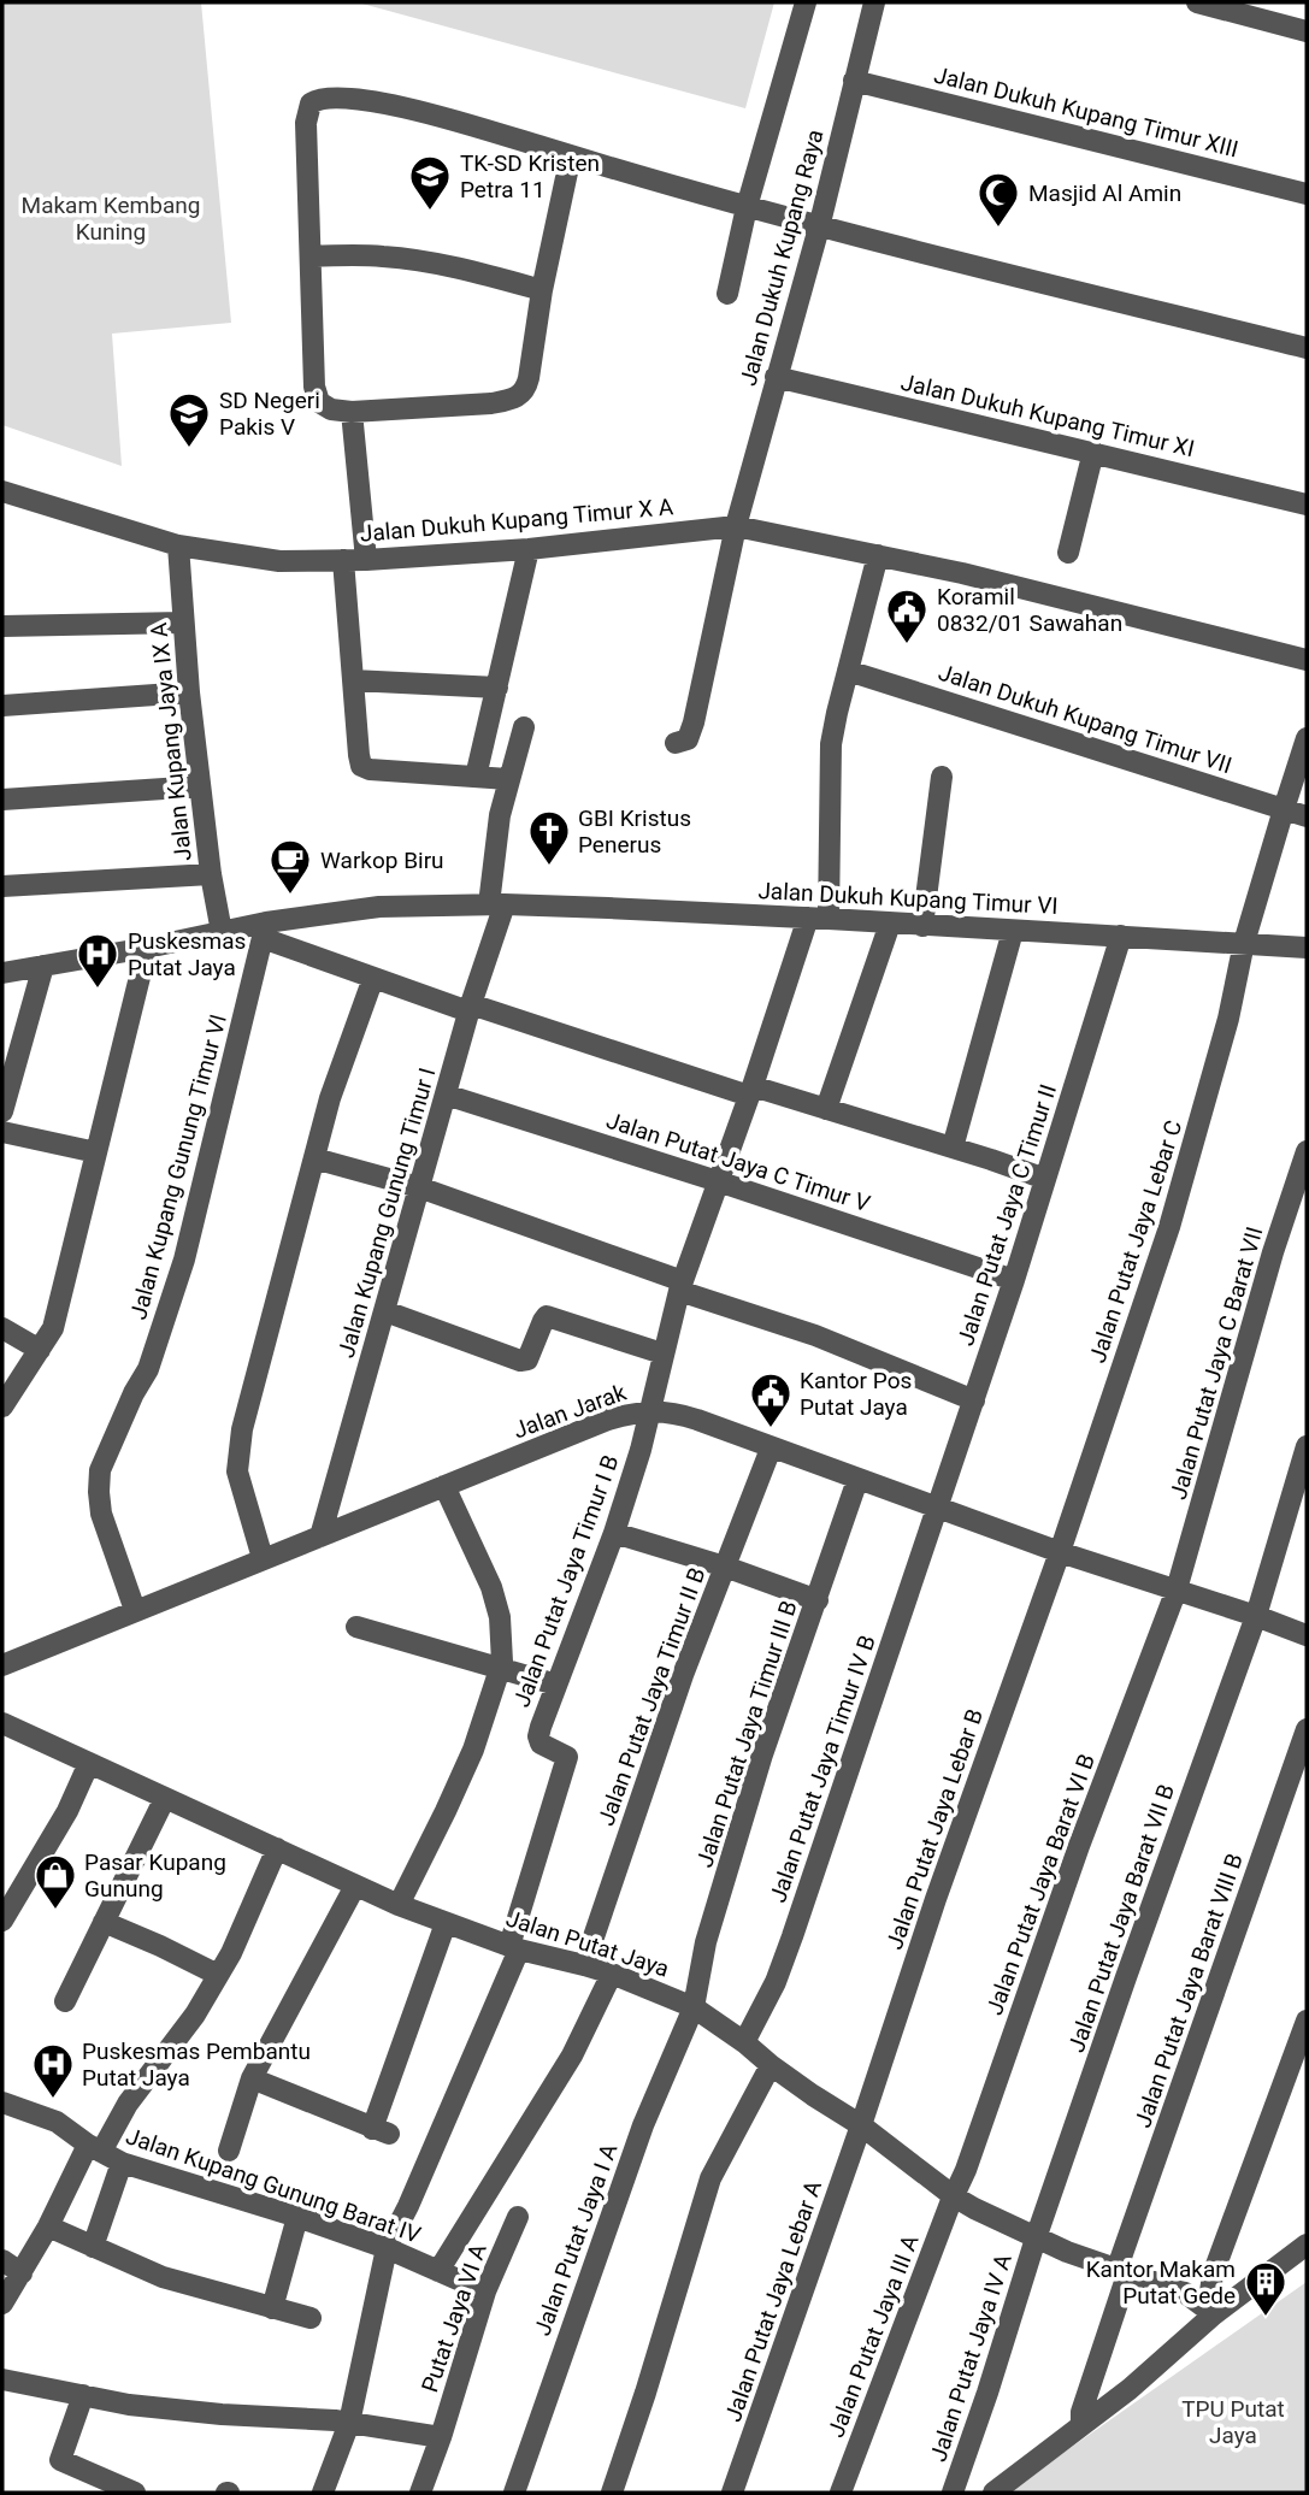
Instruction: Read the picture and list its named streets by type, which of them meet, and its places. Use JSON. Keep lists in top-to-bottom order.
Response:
{
  "streets": {
    "street": [
      "Jalan Dukuh Kupang Timur XIII",
      "Jalan Dukuh Kupang Raya",
      "Jalan Dukuh Kupang Timur XI",
      "Jalan Dukuh Kupang Timur X A",
      "Jalan Dukuh Kupang Timur VII",
      "Jalan Kupang Jaya IX A",
      "Jalan Dukuh Kupang Timur VI",
      "Jalan Putat Jaya C Timur V",
      "Jalan Kupang Gunung Timur VI",
      "Jalan Kupang Gunung Timur I",
      "Jalan Putat Jaya C Timur II",
      "Jalan Putat Jaya Lebar C",
      "Jalan Putat Jaya C Barat VII",
      "Jalan Jarak",
      "Jalan Putat Jaya Timur I B",
      "Jalan Putat Jaya Timur II B",
      "Jalan Putat Jaya Timur III B",
      "Jalan Putat Jaya Timur IV B",
      "Jalan Putat Jaya Lebar B",
      "Jalan Putat Jaya Barat VI B",
      "Jalan Putat Jaya Barat VII B",
      "Jalan Putat Jaya",
      "Jalan Putat Jaya Barat VIII B",
      "Jalan Kupang Gunung Barat IV",
      "Jalan Putat Jaya I A",
      "Jalan Putat Jaya Lebar A",
      "Putat Jaya VI A",
      "Jalan Putat Jaya III A",
      "Jalan Putat Jaya IV A"
    ]
  },
  "crossings": [
    ["Jalan Dukuh Kupang Timur XIII", "Jalan Dukuh Kupang Raya"],
    ["Jalan Dukuh Kupang Raya", "Jalan Dukuh Kupang Timur XI"],
    ["Jalan Dukuh Kupang Raya", "Jalan Dukuh Kupang Timur X A"],
    ["Jalan Dukuh Kupang Timur X A", "Jalan Kupang Jaya IX A"],
    ["Jalan Dukuh Kupang Timur X A", "Jalan Putat Jaya Timur I B"],
    ["Jalan Dukuh Kupang Timur VII", "Jalan Putat Jaya Lebar C"],
    ["Jalan Dukuh Kupang Timur VII", "Jalan Putat Jaya Timur I B"],
    ["Jalan Kupang Jaya IX A", "Jalan Dukuh Kupang Timur VI"],
    ["Jalan Dukuh Kupang Timur VI", "Jalan Kupang Gunung Timur VI"],
    ["Jalan Dukuh Kupang Timur VI", "Jalan Kupang Gunung Timur I"],
    ["Jalan Dukuh Kupang Timur VI", "Jalan Putat Jaya C Timur II"],
    ["Jalan Dukuh Kupang Timur VI", "Jalan Putat Jaya Lebar C"],
    ["Jalan Dukuh Kupang Timur VI", "Jalan Putat Jaya Timur I B"],
    ["Jalan Putat Jaya C Timur V", "Jalan Kupang Gunung Timur I"],
    ["Jalan Putat Jaya C Timur V", "Jalan Putat Jaya C Timur II"],
    ["Jalan Putat Jaya C Timur V", "Jalan Putat Jaya Timur I B"],
    ["Jalan Kupang Gunung Timur VI", "Jalan Jarak"],
    ["Jalan Kupang Gunung Timur I", "Jalan Jarak"],
    ["Jalan Putat Jaya C Timur II", "Jalan Jarak"],
    ["Jalan Putat Jaya C Timur II", "Jalan Putat Jaya Timur IV B"],
    ["Jalan Putat Jaya Lebar C", "Jalan Jarak"],
    ["Jalan Putat Jaya Lebar C", "Jalan Putat Jaya Lebar B"],
    ["Jalan Putat Jaya C Barat VII", "Jalan Jarak"],
    ["Jalan Putat Jaya C Barat VII", "Jalan Putat Jaya Barat VI B"],
    ["Jalan Jarak", "Jalan Putat Jaya Timur I B"],
    ["Jalan Jarak", "Jalan Putat Jaya Timur II B"],
    ["Jalan Jarak", "Jalan Putat Jaya Timur III B"],
    ["Jalan Jarak", "Jalan Putat Jaya Timur IV B"],
    ["Jalan Jarak", "Jalan Putat Jaya Lebar B"],
    ["Jalan Jarak", "Jalan Putat Jaya Barat VI B"],
    ["Jalan Jarak", "Jalan Putat Jaya Barat VII B"],
    ["Jalan Putat Jaya Timur I B", "Jalan Putat Jaya"],
    ["Jalan Putat Jaya Timur II B", "Jalan Putat Jaya"],
    ["Jalan Putat Jaya Timur III B", "Jalan Putat Jaya"],
    ["Jalan Putat Jaya Timur III B", "Jalan Putat Jaya I A"],
    ["Jalan Putat Jaya Timur IV B", "Jalan Putat Jaya"],
    ["Jalan Putat Jaya Lebar B", "Jalan Putat Jaya"],
    ["Jalan Putat Jaya Lebar B", "Jalan Putat Jaya Lebar A"],
    ["Jalan Putat Jaya Barat VI B", "Jalan Putat Jaya"],
    ["Jalan Putat Jaya Barat VI B", "Jalan Putat Jaya III A"],
    ["Jalan Putat Jaya Barat VII B", "Jalan Putat Jaya"],
    ["Jalan Putat Jaya Barat VII B", "Jalan Putat Jaya IV A"],
    ["Jalan Putat Jaya", "Jalan Putat Jaya Barat VIII B"],
    ["Jalan Putat Jaya", "Jalan Putat Jaya I A"],
    ["Jalan Putat Jaya", "Jalan Putat Jaya Lebar A"],
    ["Jalan Putat Jaya", "Jalan Putat Jaya III A"],
    ["Jalan Putat Jaya", "Jalan Putat Jaya IV A"],
    ["Jalan Kupang Gunung Barat IV", "Putat Jaya VI A"]
  ],
  "parks": ["Makam Kembang Kuning", "TPU Putat Jaya"],
  "places": {
    "school or university": ["TK-SD Kristen Petra 11", "SD Negeri Pakis V"],
    "mosque": ["Masjid Al Amin"],
    "public building": ["Koramil 0832/01 Sawahan", "Kantor Pos Putat Jaya"],
    "church": ["GBI Kristus Penerus"],
    "cafe": ["Warkop Biru"],
    "hospital": ["Puskesmas Putat Jaya", "Puskesmas Pembantu Putat Jaya"],
    "shop": ["Pasar Kupang Gunung"],
    "building": ["Kantor Makam Putat Gede"]
  }
}
